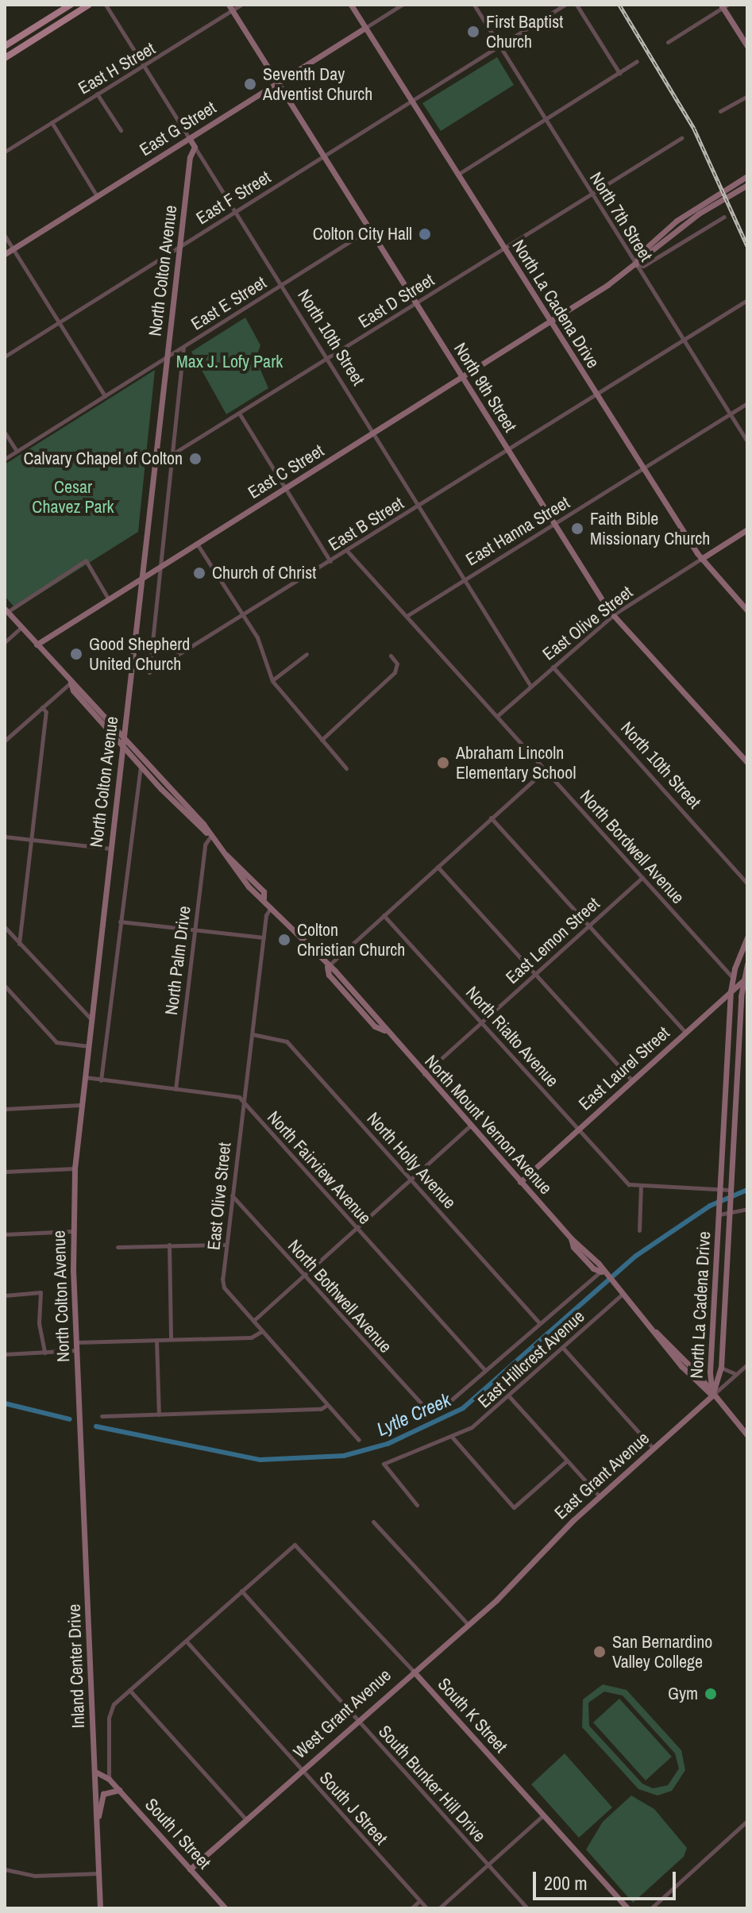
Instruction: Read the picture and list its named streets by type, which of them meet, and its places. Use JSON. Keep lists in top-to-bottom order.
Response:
{
  "streets": {
    "street": [
      "East H Street",
      "East G Street",
      "East F Street",
      "North 7th Street",
      "North Colton Avenue",
      "East D Street",
      "East E Street",
      "North La Cadena Drive",
      "North 10th Street",
      "North 9th Street",
      "East C Street",
      "East B Street",
      "East Hanna Street",
      "East Olive Street",
      "North Bordwell Avenue",
      "East Lemon Street",
      "North Palm Drive",
      "North Rialto Avenue",
      "East Laurel Street",
      "North Mount Vernon Avenue",
      "North Holly Avenue",
      "North Fairview Avenue",
      "North Bothwell Avenue",
      "East Hillcrest Avenue",
      "East Grant Avenue",
      "Inland Center Drive",
      "West Grant Avenue",
      "South K Street",
      "South Bunker Hill Drive",
      "South J Street",
      "South I Street"
    ]
  },
  "crossings": [
    ["East H Street", "North 10th Street"],
    ["East H Street", "North 9th Street"],
    ["East G Street", "North La Cadena Drive"],
    ["East G Street", "North 10th Street"],
    ["East G Street", "North 9th Street"],
    ["East F Street", "North 7th Street"],
    ["East F Street", "North Colton Avenue"],
    ["East F Street", "North La Cadena Drive"],
    ["East F Street", "North 10th Street"],
    ["East F Street", "North 9th Street"],
    ["North 7th Street", "East D Street"],
    ["North 7th Street", "East C Street"],
    ["North 7th Street", "East B Street"],
    ["North 7th Street", "East Hanna Street"],
    ["North Colton Avenue", "East D Street"],
    ["North Colton Avenue", "East E Street"],
    ["North Colton Avenue", "North 10th Street"],
    ["North Colton Avenue", "East C Street"],
    ["North Colton Avenue", "East B Street"],
    ["North Colton Avenue", "North Mount Vernon Avenue"],
    ["North Colton Avenue", "Inland Center Drive"],
    ["East D Street", "North La Cadena Drive"],
    ["East D Street", "North 10th Street"],
    ["East D Street", "North 9th Street"],
    ["East E Street", "North 10th Street"],
    ["East E Street", "North 9th Street"],
    ["North La Cadena Drive", "East C Street"],
    ["North La Cadena Drive", "East B Street"],
    ["North La Cadena Drive", "East Hanna Street"],
    ["North La Cadena Drive", "East Olive Street"],
    ["North La Cadena Drive", "North Bordwell Avenue"],
    ["North La Cadena Drive", "North Rialto Avenue"],
    ["North La Cadena Drive", "East Laurel Street"],
    ["North La Cadena Drive", "North Mount Vernon Avenue"],
    ["North La Cadena Drive", "East Grant Avenue"],
    ["North 10th Street", "East C Street"],
    ["North 10th Street", "East B Street"],
    ["North 10th Street", "East Hanna Street"],
    ["North 10th Street", "East Olive Street"],
    ["North 9th Street", "East C Street"],
    ["North 9th Street", "East B Street"],
    ["North 9th Street", "East Hanna Street"],
    ["North 9th Street", "East Olive Street"],
    ["East C Street", "North Mount Vernon Avenue"],
    ["East B Street", "North Bordwell Avenue"],
    ["East Hanna Street", "North Bordwell Avenue"],
    ["East Olive Street", "North Bordwell Avenue"],
    ["East Olive Street", "North Mount Vernon Avenue"],
    ["East Olive Street", "North Holly Avenue"],
    ["East Olive Street", "North Fairview Avenue"],
    ["East Olive Street", "North Bothwell Avenue"],
    ["North Bordwell Avenue", "East Lemon Street"],
    ["North Bordwell Avenue", "East Laurel Street"],
    ["East Lemon Street", "North Rialto Avenue"],
    ["East Lemon Street", "North Mount Vernon Avenue"],
    ["North Palm Drive", "North Mount Vernon Avenue"],
    ["North Rialto Avenue", "East Laurel Street"],
    ["East Laurel Street", "North Mount Vernon Avenue"],
    ["North Mount Vernon Avenue", "East Hillcrest Avenue"],
    ["North Mount Vernon Avenue", "East Grant Avenue"],
    ["North Holly Avenue", "East Hillcrest Avenue"],
    ["North Fairview Avenue", "East Hillcrest Avenue"],
    ["North Bothwell Avenue", "East Hillcrest Avenue"],
    ["East Grant Avenue", "West Grant Avenue"],
    ["Inland Center Drive", "South I Street"],
    ["West Grant Avenue", "South K Street"],
    ["West Grant Avenue", "South Bunker Hill Drive"],
    ["West Grant Avenue", "South J Street"],
    ["West Grant Avenue", "South I Street"],
    ["South K Street", "South Bunker Hill Drive"]
  ],
  "water": ["Lytle Creek"],
  "parks": ["Max J. Lofy Park", "Cesar Chavez Park"],
  "places": [
    "First Baptist Church",
    "Seventh Day Adventist Church",
    "Colton City Hall",
    "Calvary Chapel of Colton",
    "Faith Bible Missionary Church",
    "Church of Christ",
    "Good Shepherd United Church",
    "Abraham Lincoln Elementary School",
    "Colton Christian Church",
    "San Bernardino Valley College",
    "Gym"
  ],
  "scale_bar": "200 m"
}
